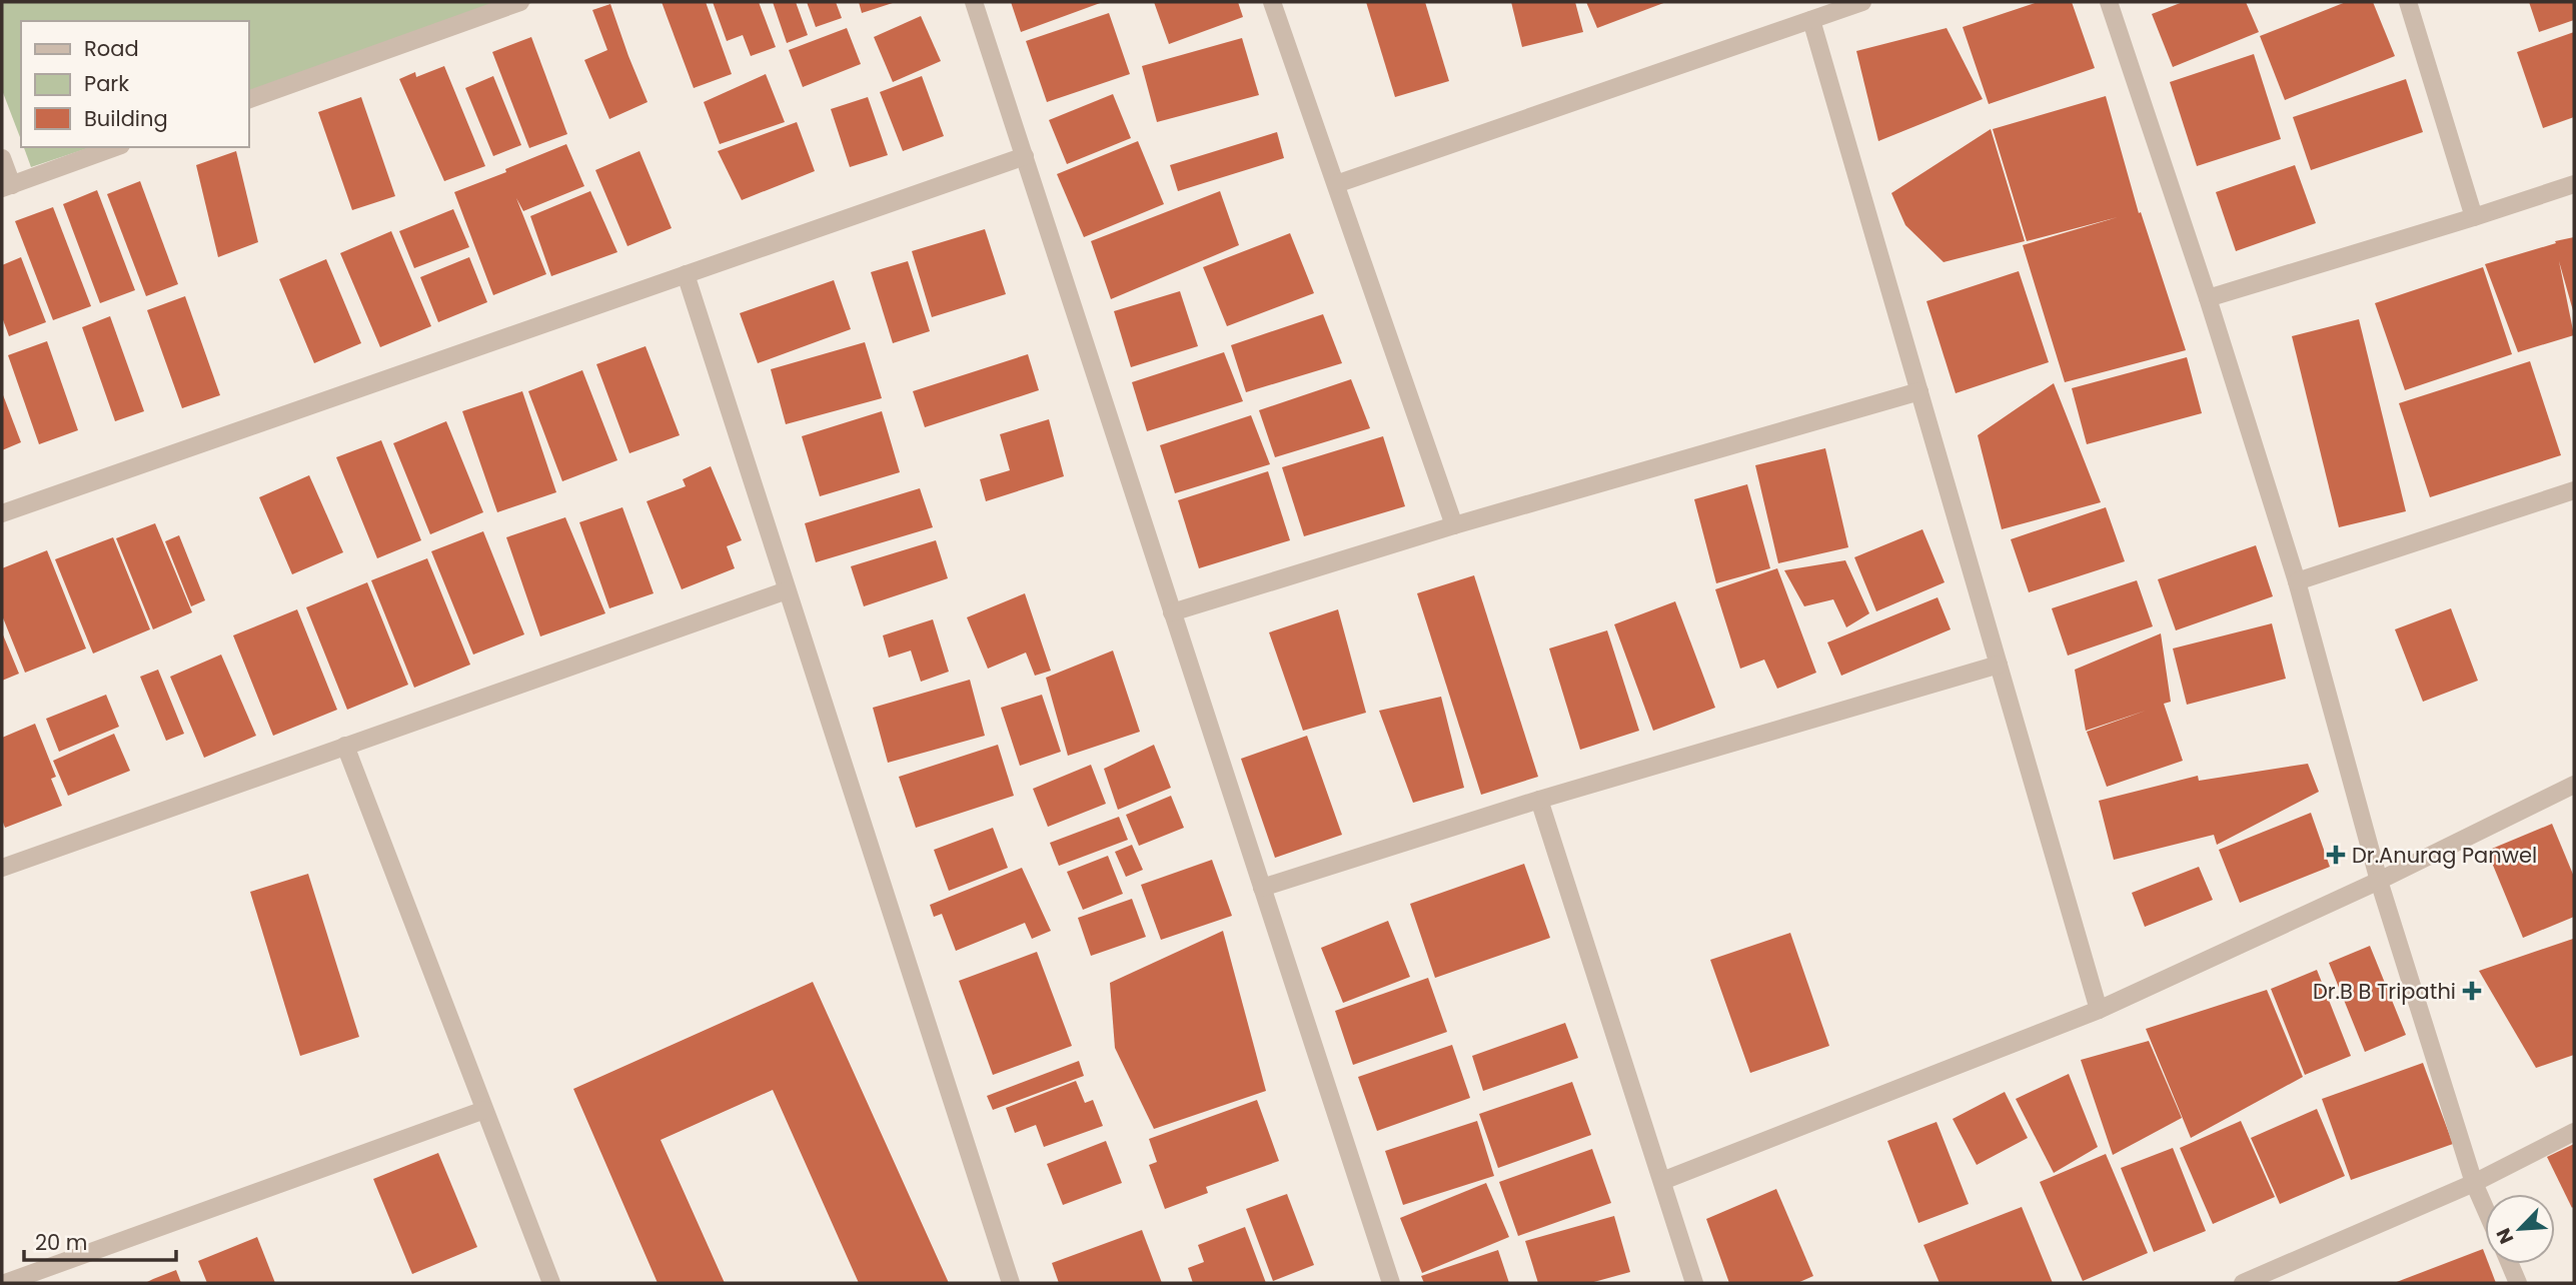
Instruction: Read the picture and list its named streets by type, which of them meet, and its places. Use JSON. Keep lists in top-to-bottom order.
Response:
{
  "places": {
    "health": ["Dr.Anurag Panwel", "Dr.B B Tripathi"]
  },
  "legend": ["Road", "Park", "Building"],
  "scale_bar": "20 m",
  "north": "bottom left"
}
